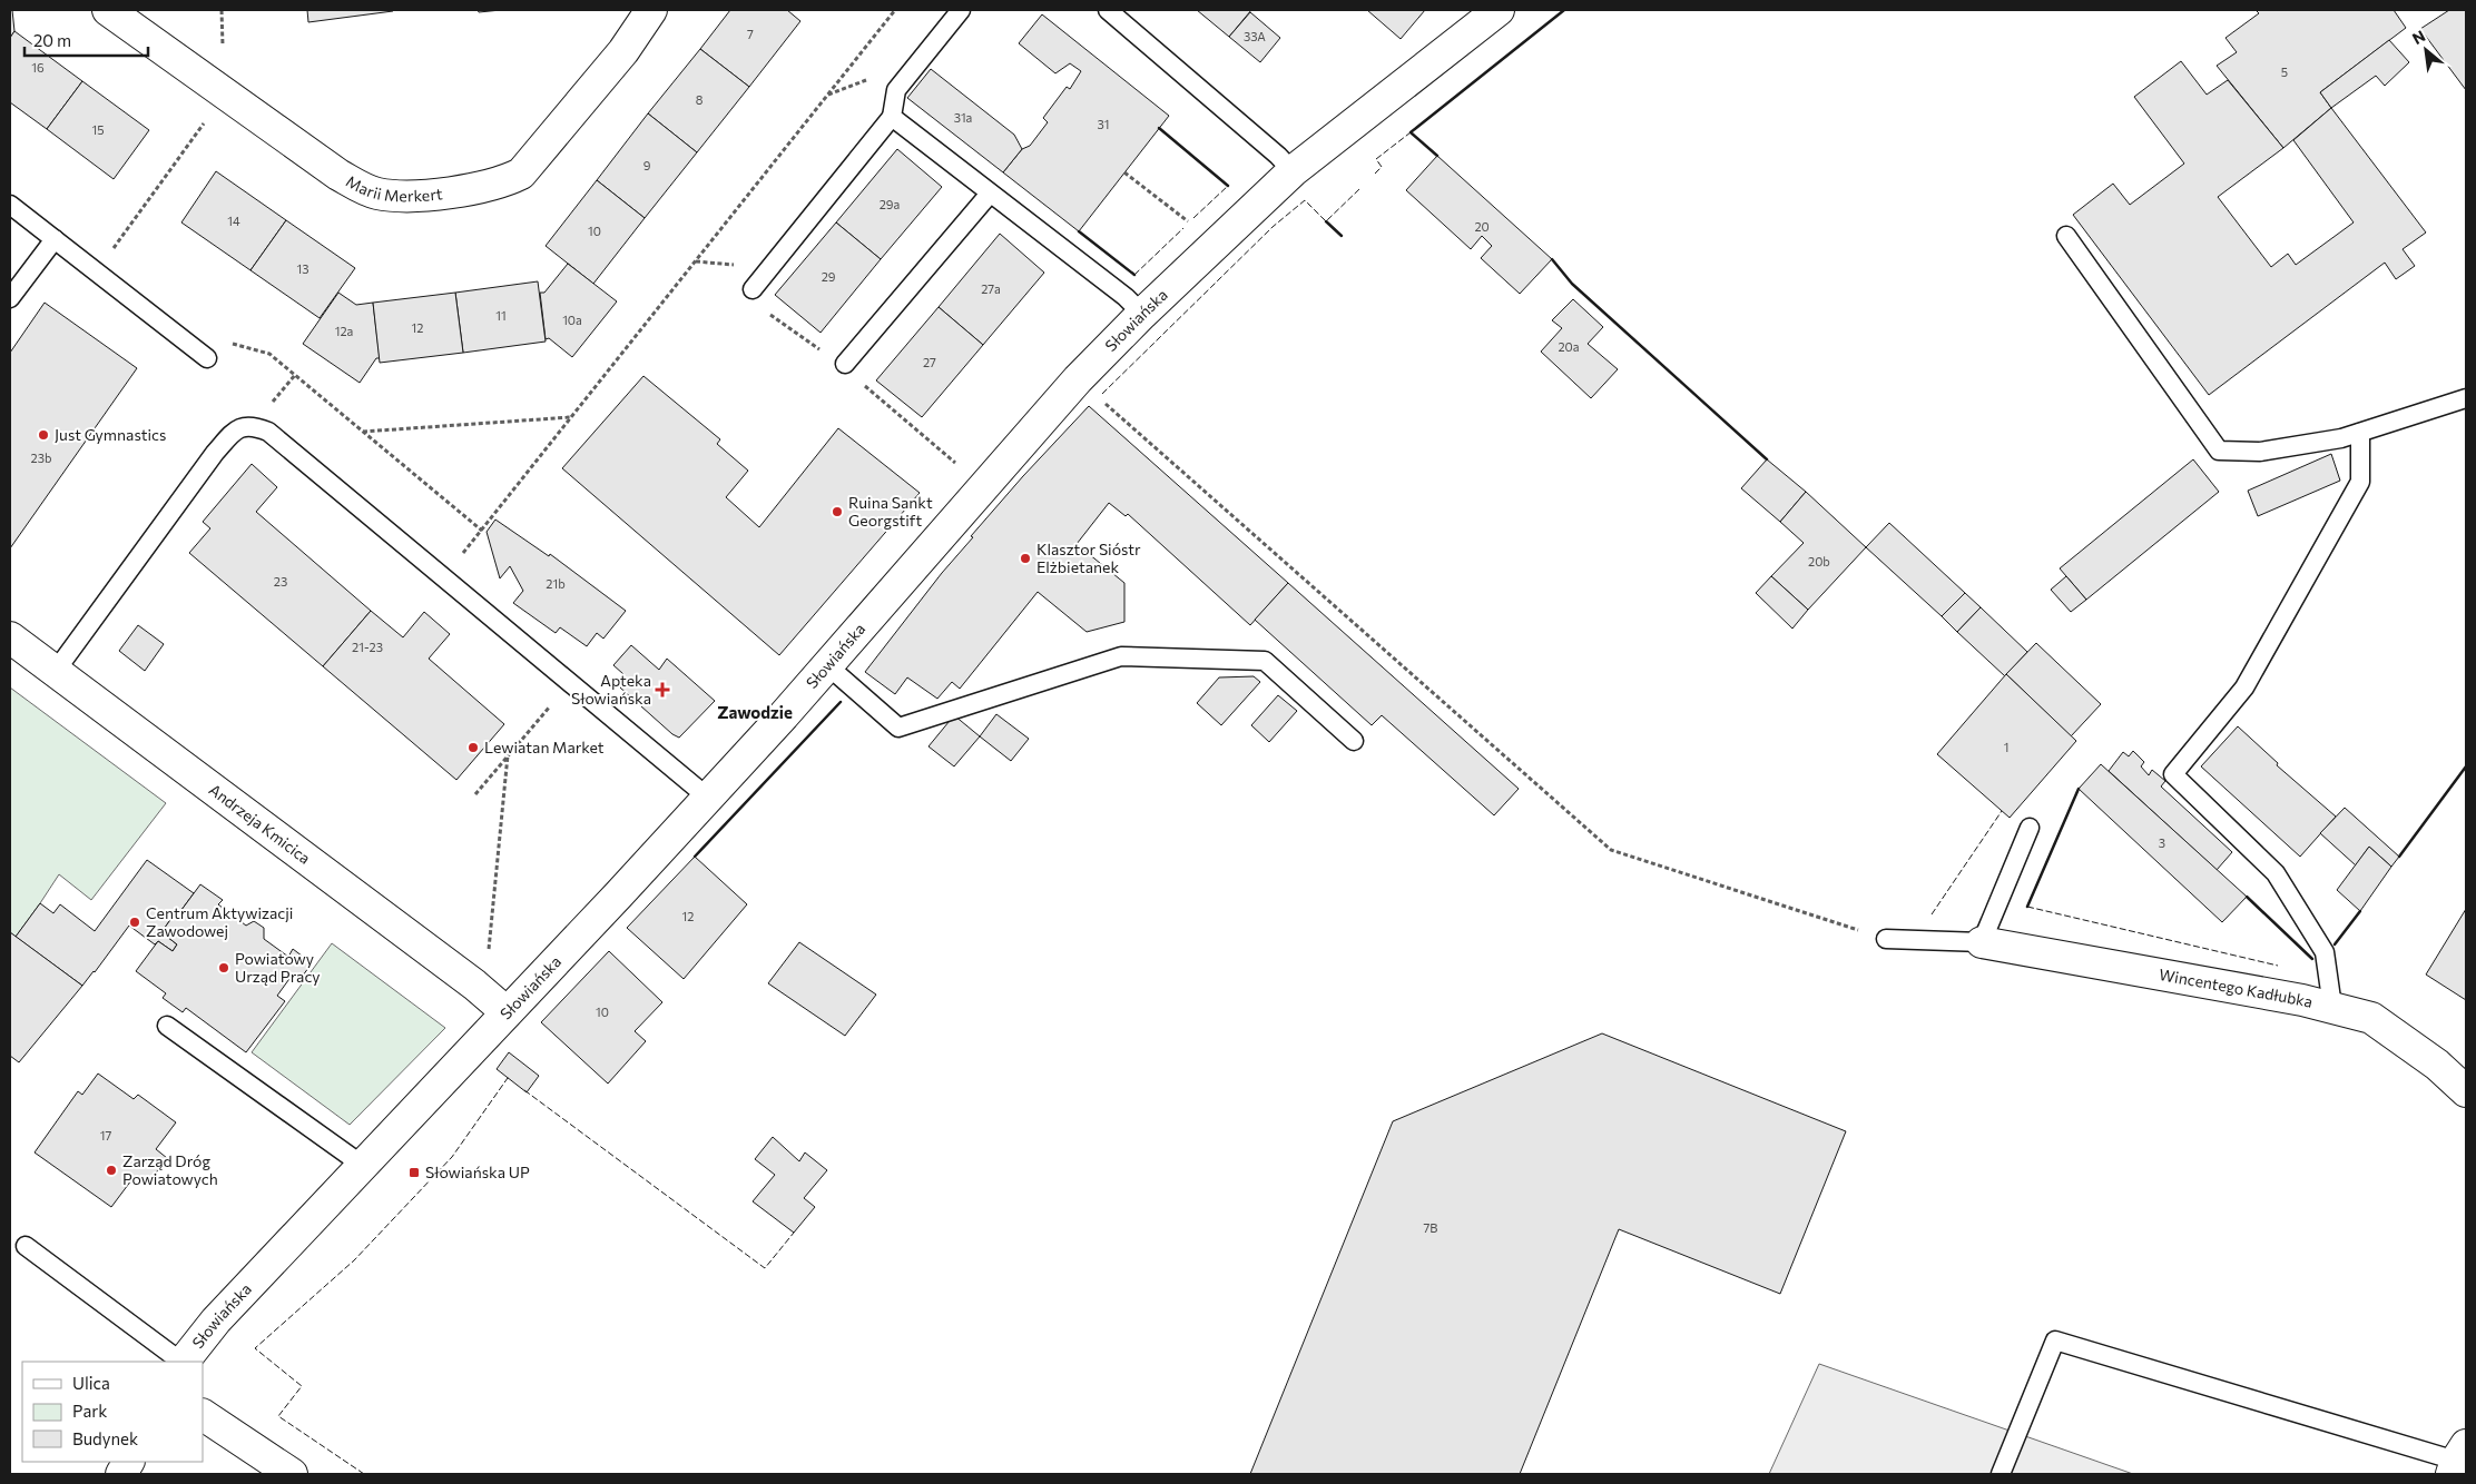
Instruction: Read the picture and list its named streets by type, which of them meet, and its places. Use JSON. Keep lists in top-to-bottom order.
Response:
{
  "streets": {
    "street": [
      "Marii Merkert",
      "Słowiańska",
      "Andrzeja Kmicica",
      "Wincentego Kadłubka"
    ]
  },
  "crossings": [
    ["Słowiańska", "Andrzeja Kmicica"]
  ],
  "districts": ["Zawodzie"],
  "places": {
    "other": [
      "Just Gymnastics",
      "Ruina Sankt Georgstift",
      "Klasztor Sióstr Elżbietanek",
      "Lewiatan Market",
      "Centrum Aktywizacji Zawodowej",
      "Powiatowy Urząd Pracy",
      "Zarząd Dróg Powiatowych"
    ],
    "health": ["Apteka Słowiańska"],
    "transit": ["Słowiańska UP"]
  },
  "house_numbers": [
    "7",
    "33A",
    "16",
    "5",
    "8",
    "31a",
    "31",
    "15",
    "9",
    "29a",
    "14",
    "20",
    "10",
    "13",
    "29",
    "27a",
    "11",
    "10a",
    "12",
    "12a",
    "20a",
    "27",
    "23b",
    "20b",
    "23",
    "21b",
    "21-23",
    "1",
    "3",
    "12",
    "10",
    "17",
    "7B"
  ],
  "legend": ["Ulica", "Park", "Budynek"],
  "scale_bar": "20 m",
  "north": "top left"
}
